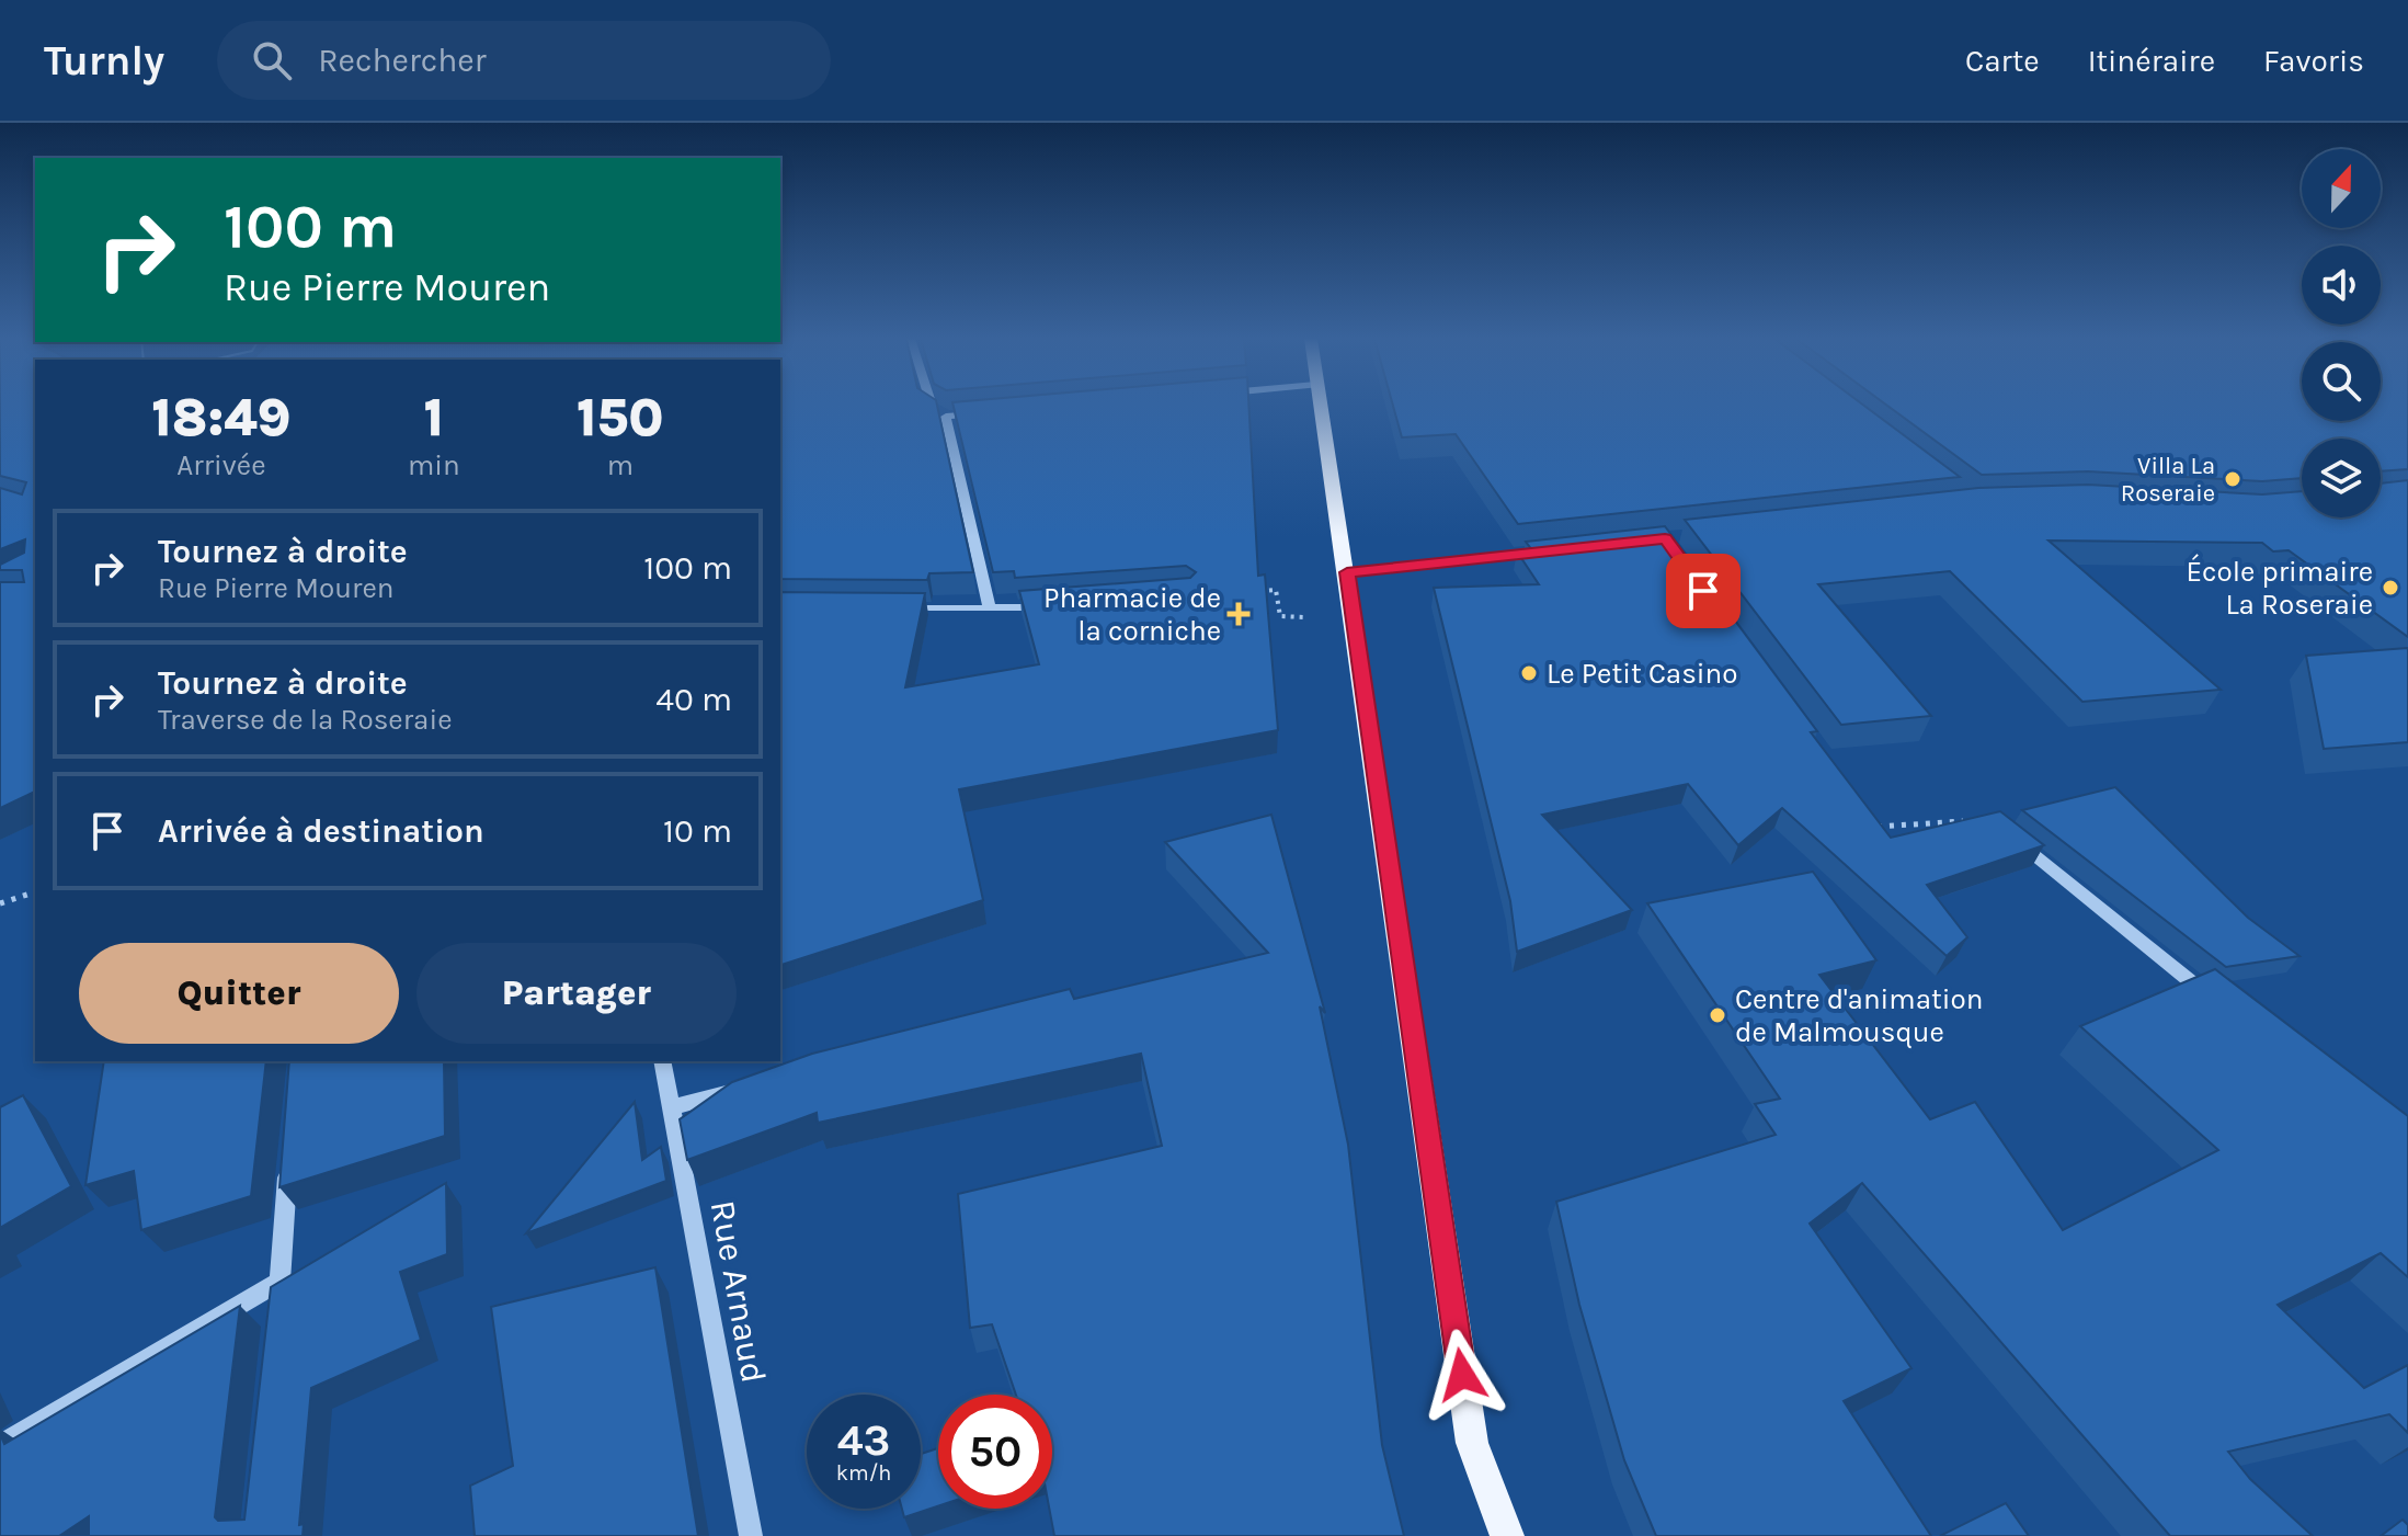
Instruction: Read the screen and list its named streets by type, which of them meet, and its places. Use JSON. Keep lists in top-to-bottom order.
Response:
{
  "streets": {
    "street": ["Rue Arnaud"]
  },
  "places": {
    "other": [
      "Villa La Roseraie",
      "École primaire La Roseraie",
      "Le Petit Casino",
      "Centre d'animation de Malmousque"
    ],
    "health": ["Pharmacie de la corniche"]
  },
  "north": "top",
  "page": {
    "header": "Turnly",
    "search": "Rechercher",
    "nav": ["Carte", "Itinéraire", "Favoris"],
    "turn": ["100 m", "Rue Pierre Mouren"],
    "eta": [
      "18:49",
      "Arrivée",
      "1",
      "min",
      "150",
      "m"
    ],
    "list": [
      {
        "name": "Tournez à droite",
        "note": "Rue Pierre Mouren",
        "value": "100 m"
      },
      {
        "name": "Tournez à droite",
        "note": "Traverse de la Roseraie",
        "value": "40 m"
      },
      {
        "name": "Arrivée à destination",
        "value": "10 m"
      }
    ],
    "buttons": ["Quitter", "Partager"],
    "speed": "43 km/h",
    "limit": "50"
  }
}
